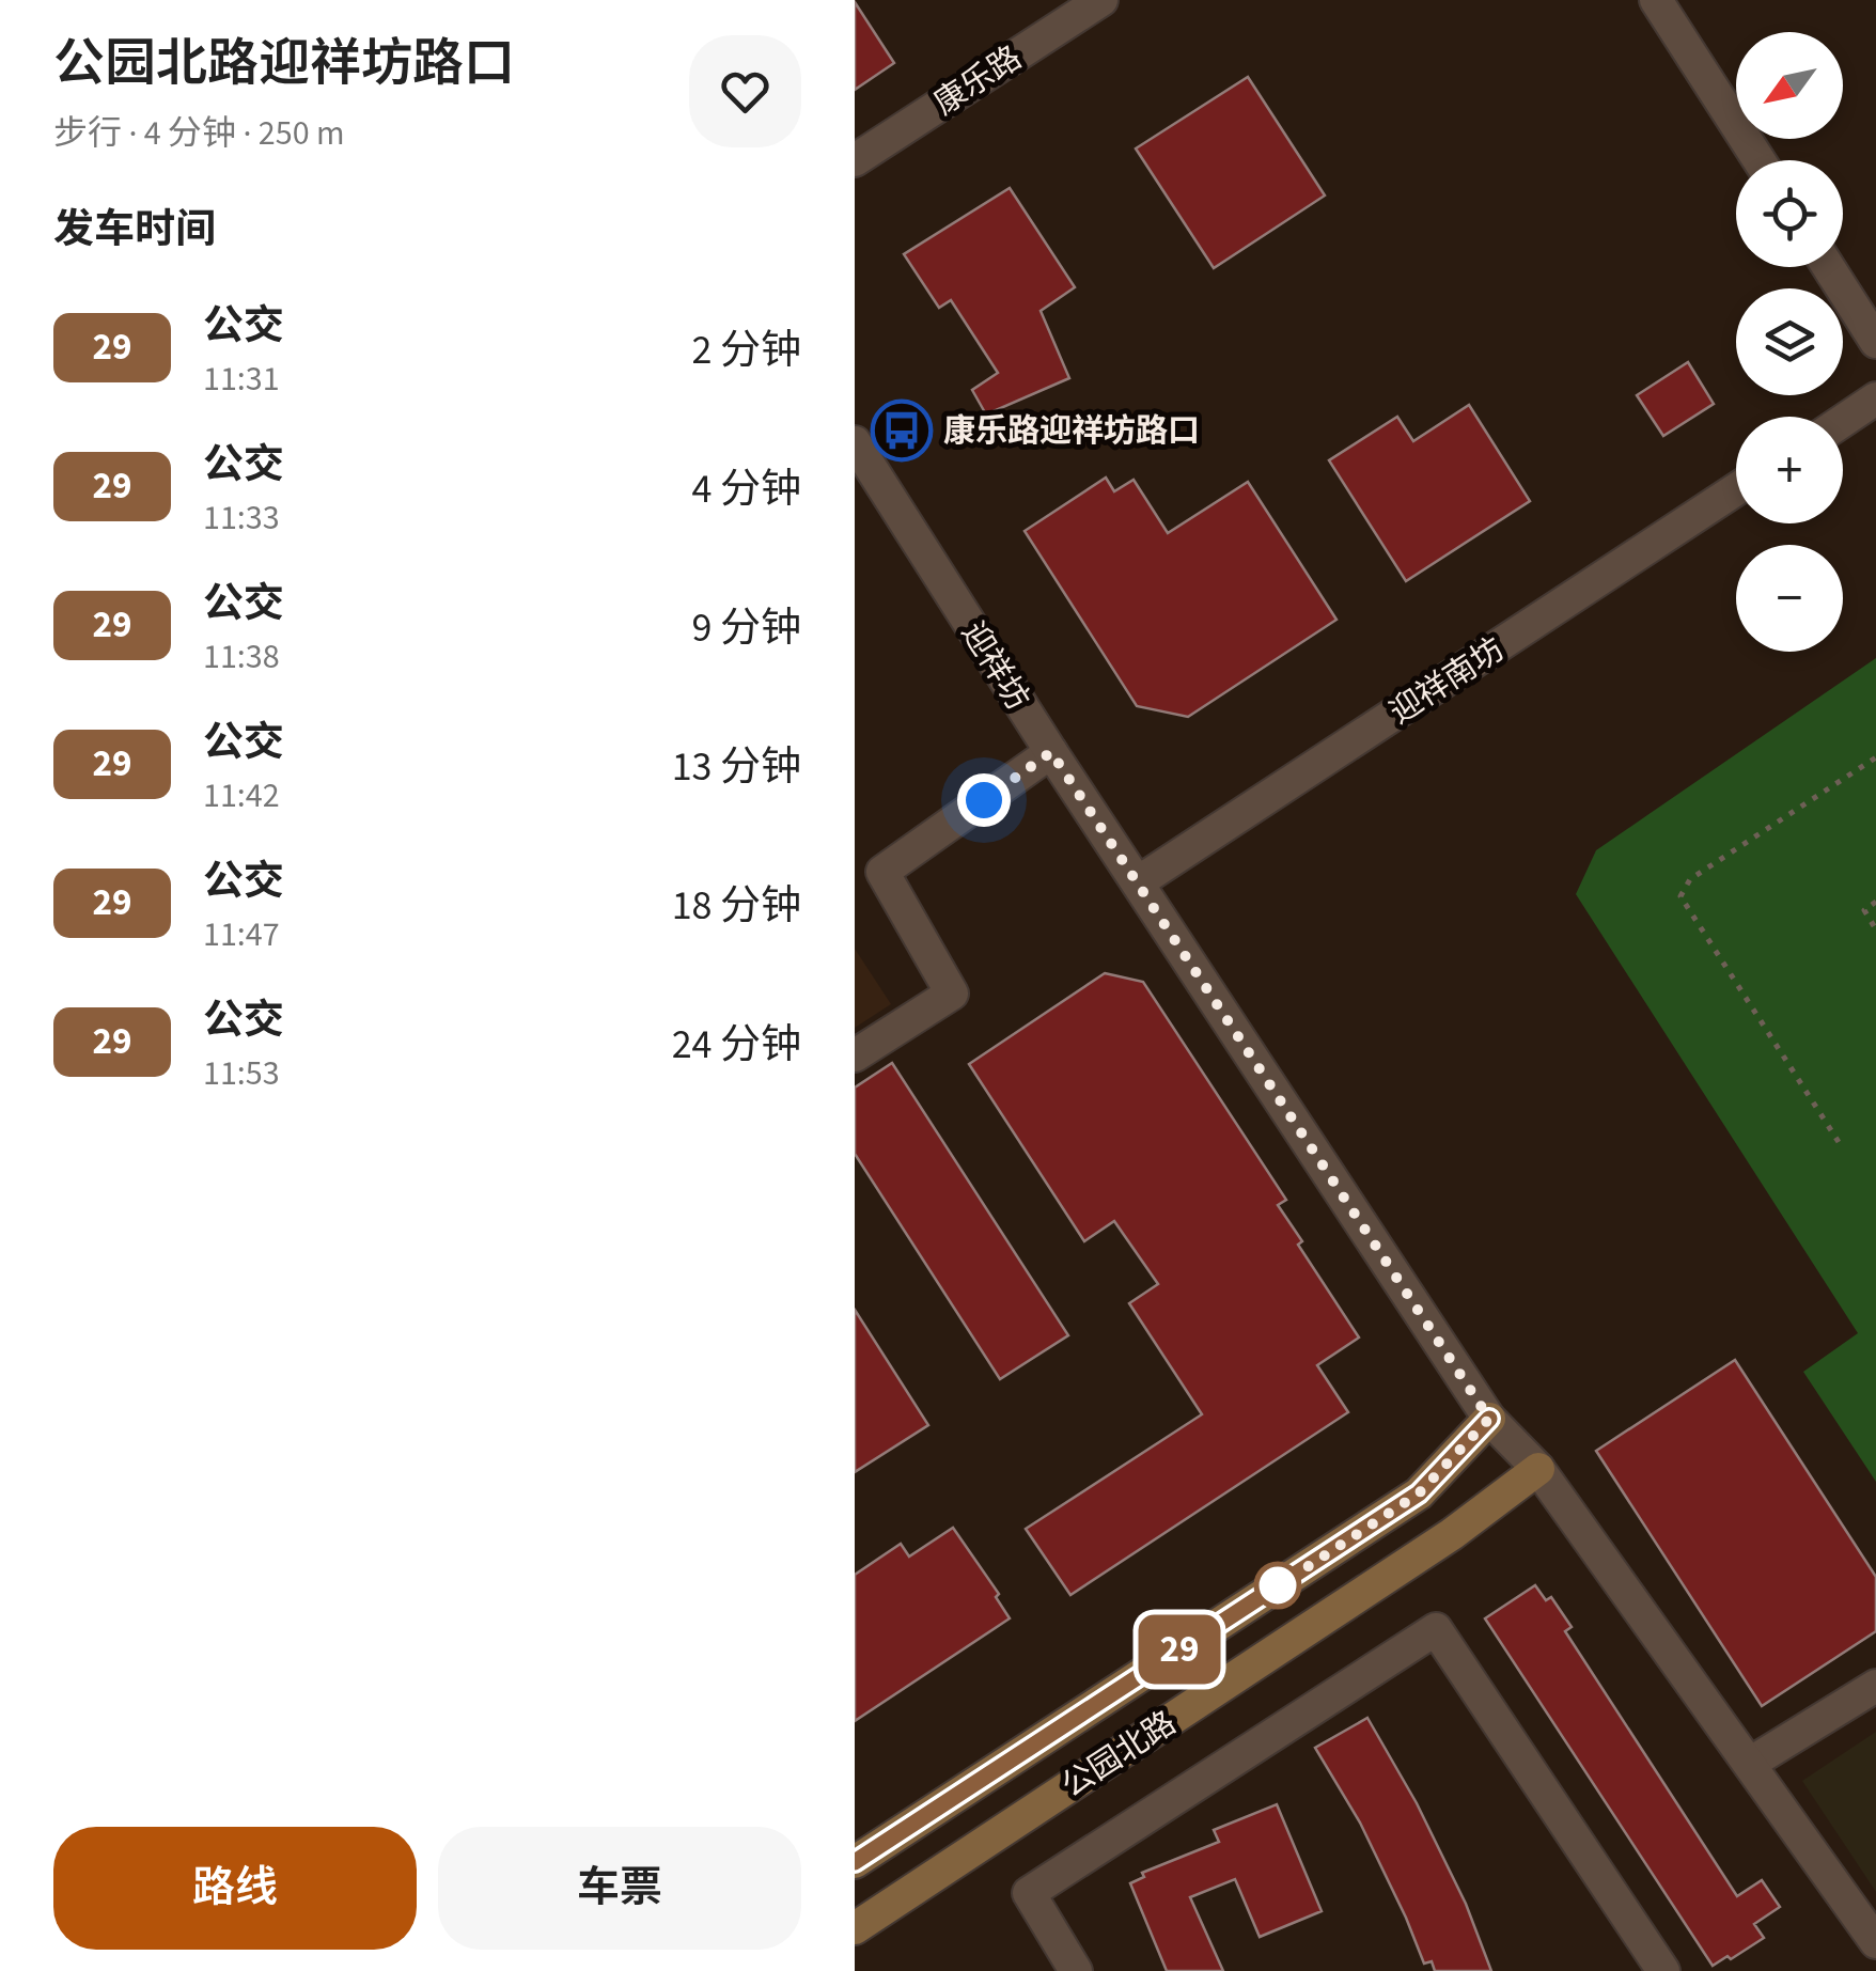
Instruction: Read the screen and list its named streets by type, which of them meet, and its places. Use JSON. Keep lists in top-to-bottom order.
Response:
{
  "streets": {
    "main road": ["公园北路"],
    "street": ["康乐路", "迎祥坊", "迎祥南坊"]
  },
  "crossings": [
    ["迎祥坊", "迎祥南坊"],
    ["迎祥坊", "公园北路"]
  ],
  "places": {
    "bus stop": ["康乐路迎祥坊路口"]
  },
  "lines": ["bus line 29"],
  "north": "bottom left",
  "page": {
    "heading": [
      ["公园北路迎祥坊路口", "步行 · 4 分钟 · 250 m"],
      "发车时间"
    ],
    "on_map": "29",
    "map_buttons": ["+", "−"],
    "list": [
      {
        "mark": "29",
        "name": "公交",
        "note": "11:31",
        "value": "2 分钟"
      },
      {
        "mark": "29",
        "name": "公交",
        "note": "11:33",
        "value": "4 分钟"
      },
      {
        "mark": "29",
        "name": "公交",
        "note": "11:38",
        "value": "9 分钟"
      },
      {
        "mark": "29",
        "name": "公交",
        "note": "11:42",
        "value": "13 分钟"
      },
      {
        "mark": "29",
        "name": "公交",
        "note": "11:47",
        "value": "18 分钟"
      },
      {
        "mark": "29",
        "name": "公交",
        "note": "11:53",
        "value": "24 分钟"
      }
    ],
    "buttons": ["路线", "车票"]
  }
}
